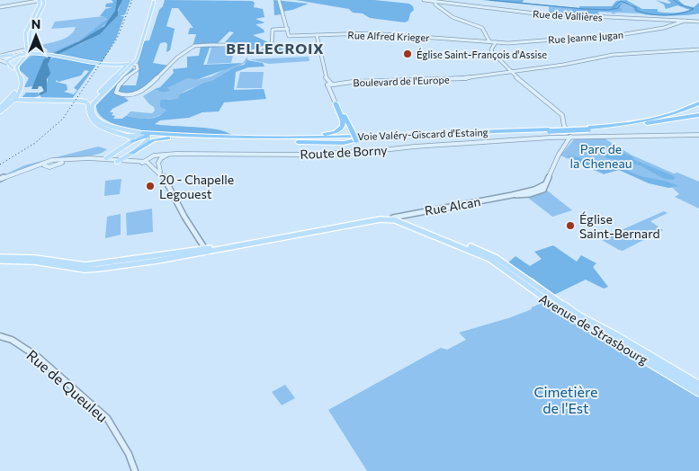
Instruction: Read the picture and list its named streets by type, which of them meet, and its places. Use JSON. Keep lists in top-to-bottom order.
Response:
{
  "streets": {
    "highway": ["Voie Valéry-Giscard d'Estaing"],
    "main road": ["Avenue de Strasbourg"],
    "street": [
      "Rue de Vallières",
      "Rue Alfred Krieger",
      "Rue Jeanne Jugan",
      "Boulevard de l'Europe",
      "Route de Borny",
      "Rue Alcan",
      "Rue de Queuleu"
    ]
  },
  "crossings": [
    ["Rue de Vallières", "Rue Jeanne Jugan"],
    ["Route de Borny", "Rue Alcan"],
    ["Rue Alcan", "Avenue de Strasbourg"]
  ],
  "districts": ["BELLECROIX"],
  "parks": ["Parc de la Cheneau", "Cimetière de l'Est"],
  "places": ["Église Saint-François d'Assise", "20 - Chapelle Legouest", "Église Saint-Bernard"],
  "north": "top"
}
